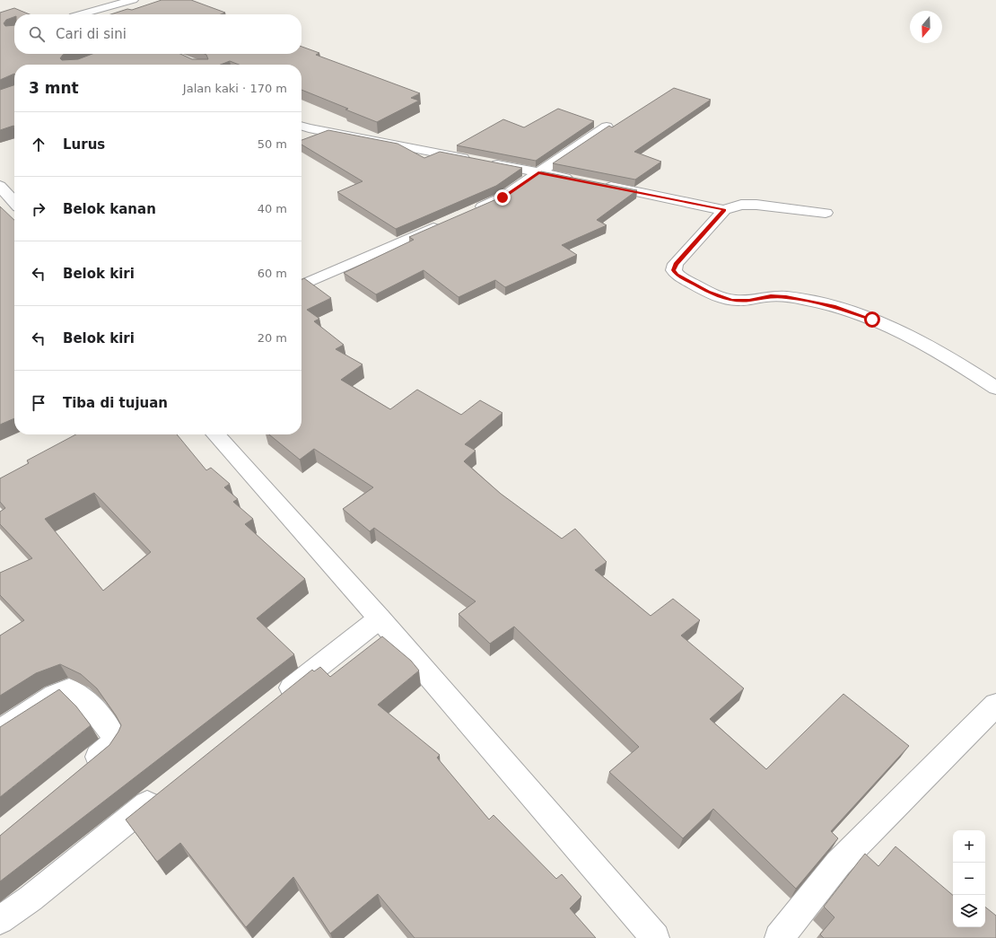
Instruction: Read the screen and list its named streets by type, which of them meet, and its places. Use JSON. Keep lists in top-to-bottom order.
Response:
{
  "north": "bottom",
  "page": {
    "search": "Cari di sini",
    "heading": ["3 mnt", "Jalan kaki · 170 m"],
    "list": [
      ["Lurus", "50 m"],
      ["Belok kanan", "40 m"],
      ["Belok kiri", "60 m"],
      ["Belok kiri", "20 m"],
      "Tiba di tujuan"
    ],
    "map_buttons": ["+", "−"]
  }
}
